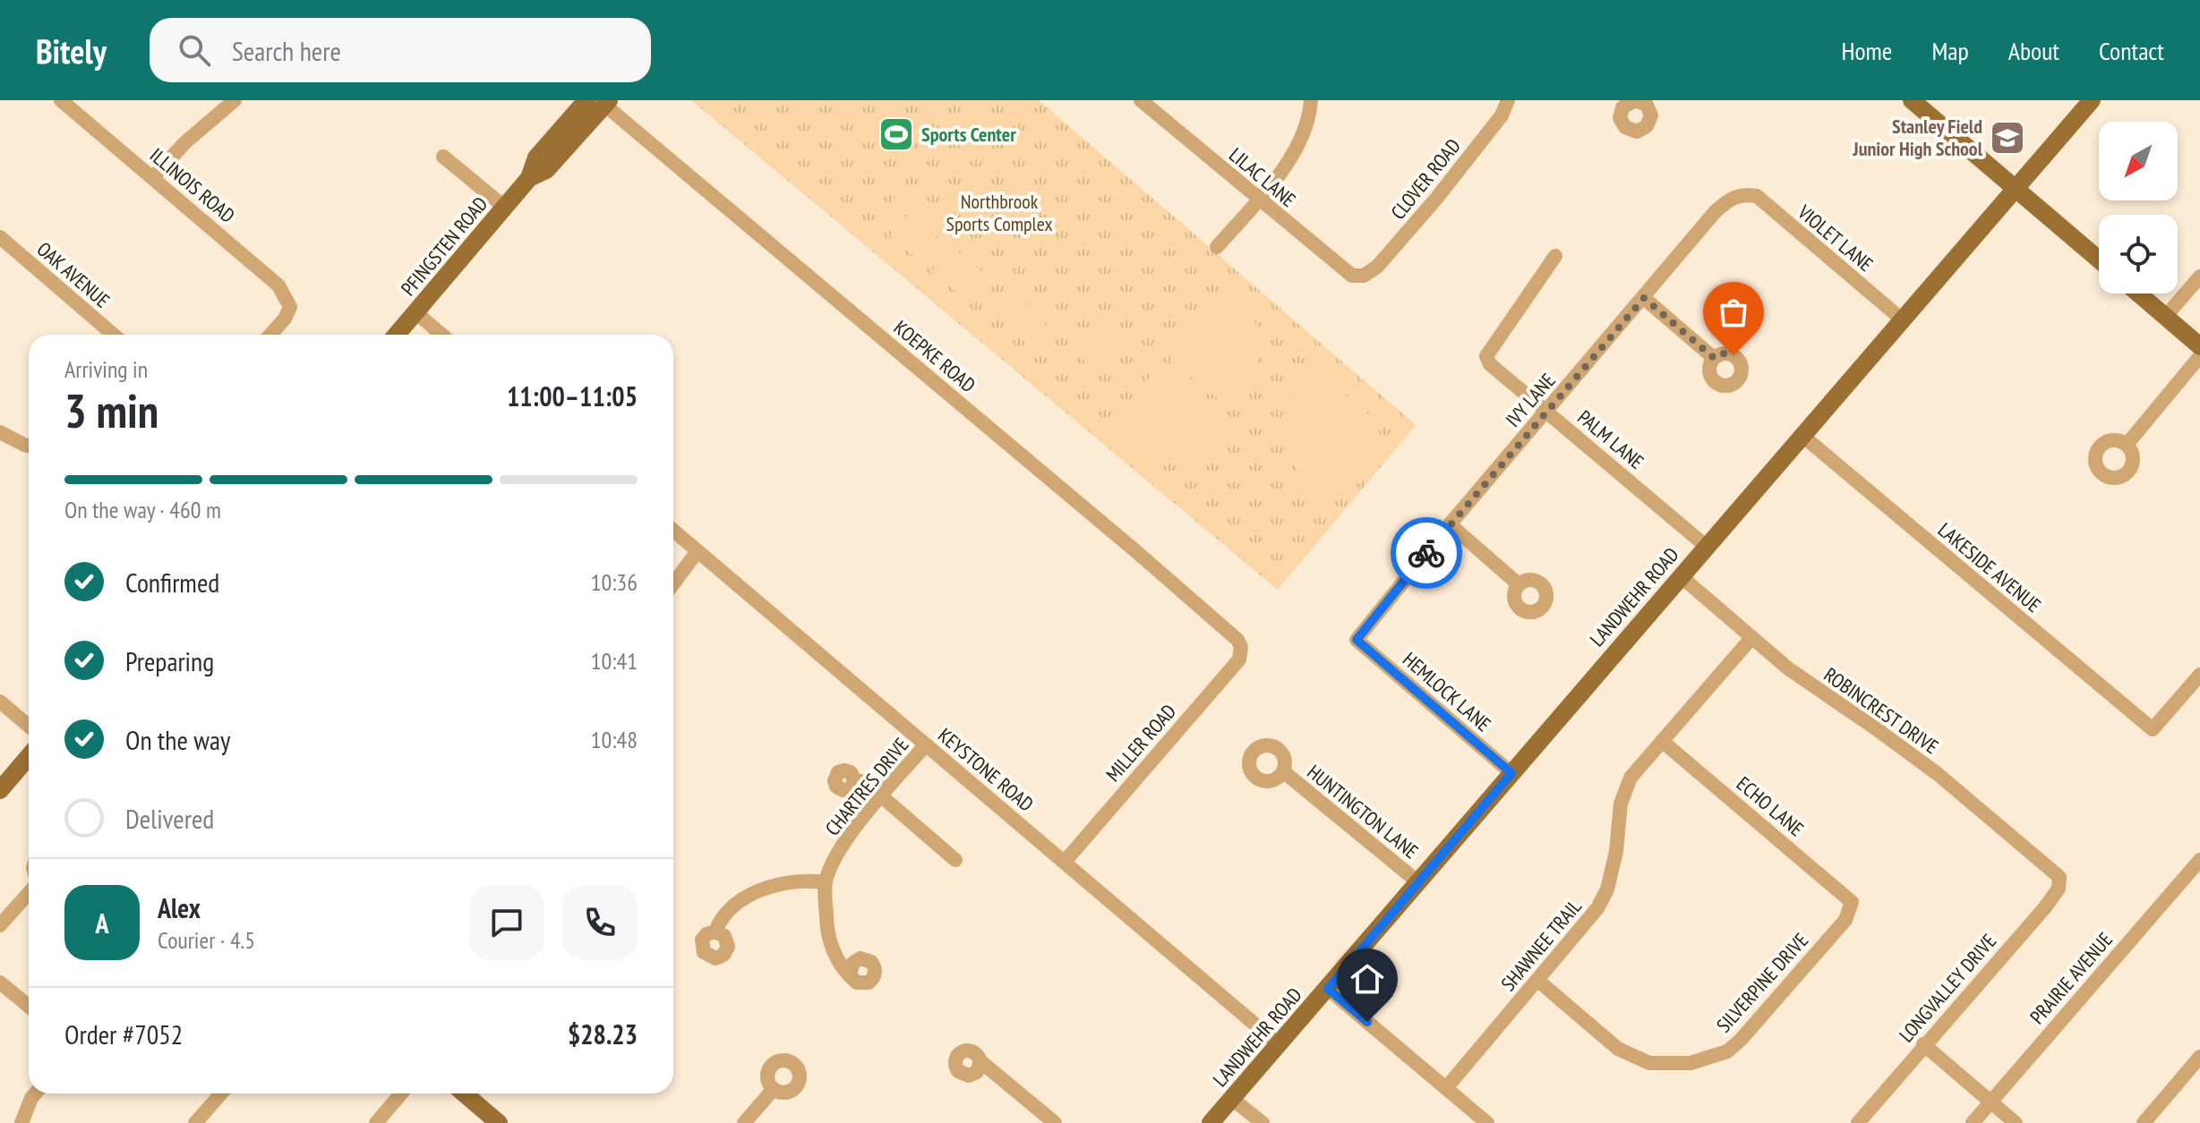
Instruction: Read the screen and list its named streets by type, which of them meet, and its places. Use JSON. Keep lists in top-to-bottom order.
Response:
{
  "streets": {
    "main road": ["PFINGSTEN ROAD", "LANDWEHR ROAD"],
    "street": [
      "LILAC LANE",
      "CLOVER ROAD",
      "ILLINOIS ROAD",
      "VIOLET LANE",
      "OAK AVENUE",
      "KOEPKE ROAD",
      "IVY LANE",
      "PALM LANE",
      "LAKESIDE AVENUE",
      "HEMLOCK LANE",
      "ROBINCREST DRIVE",
      "MILLER ROAD",
      "KEYSTONE ROAD",
      "CHARTRES DRIVE",
      "ECHO LANE",
      "HUNTINGTON LANE",
      "SHAWNEE TRAIL",
      "PRAIRIE AVENUE",
      "SILVERPINE DRIVE",
      "LONGVALLEY DRIVE"
    ]
  },
  "crossings": [
    ["LILAC LANE", "CLOVER ROAD"],
    ["VIOLET LANE", "IVY LANE"],
    ["VIOLET LANE", "LANDWEHR ROAD"],
    ["PFINGSTEN ROAD", "KOEPKE ROAD"],
    ["KOEPKE ROAD", "MILLER ROAD"],
    ["IVY LANE", "PALM LANE"],
    ["IVY LANE", "HEMLOCK LANE"],
    ["PALM LANE", "LANDWEHR ROAD"],
    ["LAKESIDE AVENUE", "LANDWEHR ROAD"],
    ["LANDWEHR ROAD", "HEMLOCK LANE"],
    ["LANDWEHR ROAD", "ROBINCREST DRIVE"],
    ["LANDWEHR ROAD", "KEYSTONE ROAD"],
    ["LANDWEHR ROAD", "HUNTINGTON LANE"],
    ["ROBINCREST DRIVE", "SHAWNEE TRAIL"],
    ["ROBINCREST DRIVE", "LONGVALLEY DRIVE"],
    ["MILLER ROAD", "KEYSTONE ROAD"],
    ["KEYSTONE ROAD", "CHARTRES DRIVE"],
    ["ECHO LANE", "SHAWNEE TRAIL"],
    ["ECHO LANE", "SILVERPINE DRIVE"],
    ["SHAWNEE TRAIL", "SILVERPINE DRIVE"]
  ],
  "parks": ["Northbrook Sports Complex"],
  "places": {
    "sports": ["Sports Center"],
    "school or university": ["Stanley Field Junior High School"]
  },
  "north": "bottom left",
  "page": {
    "header": "Bitely",
    "search": "Search here",
    "nav": [
      "Home",
      "Map",
      "About",
      "Contact"
    ],
    "heading": ["3 min", "Arriving in", "11:00–11:05"],
    "panel": [
      "Alex",
      "Courier · 4.5",
      "Order #7052",
      "$28.23"
    ],
    "bar": "On the way · 460 m",
    "list": [
      ["Confirmed", "10:36"],
      ["Preparing", "10:41"],
      ["On the way", "10:48"],
      "Delivered"
    ],
    "round": "A"
  }
}
